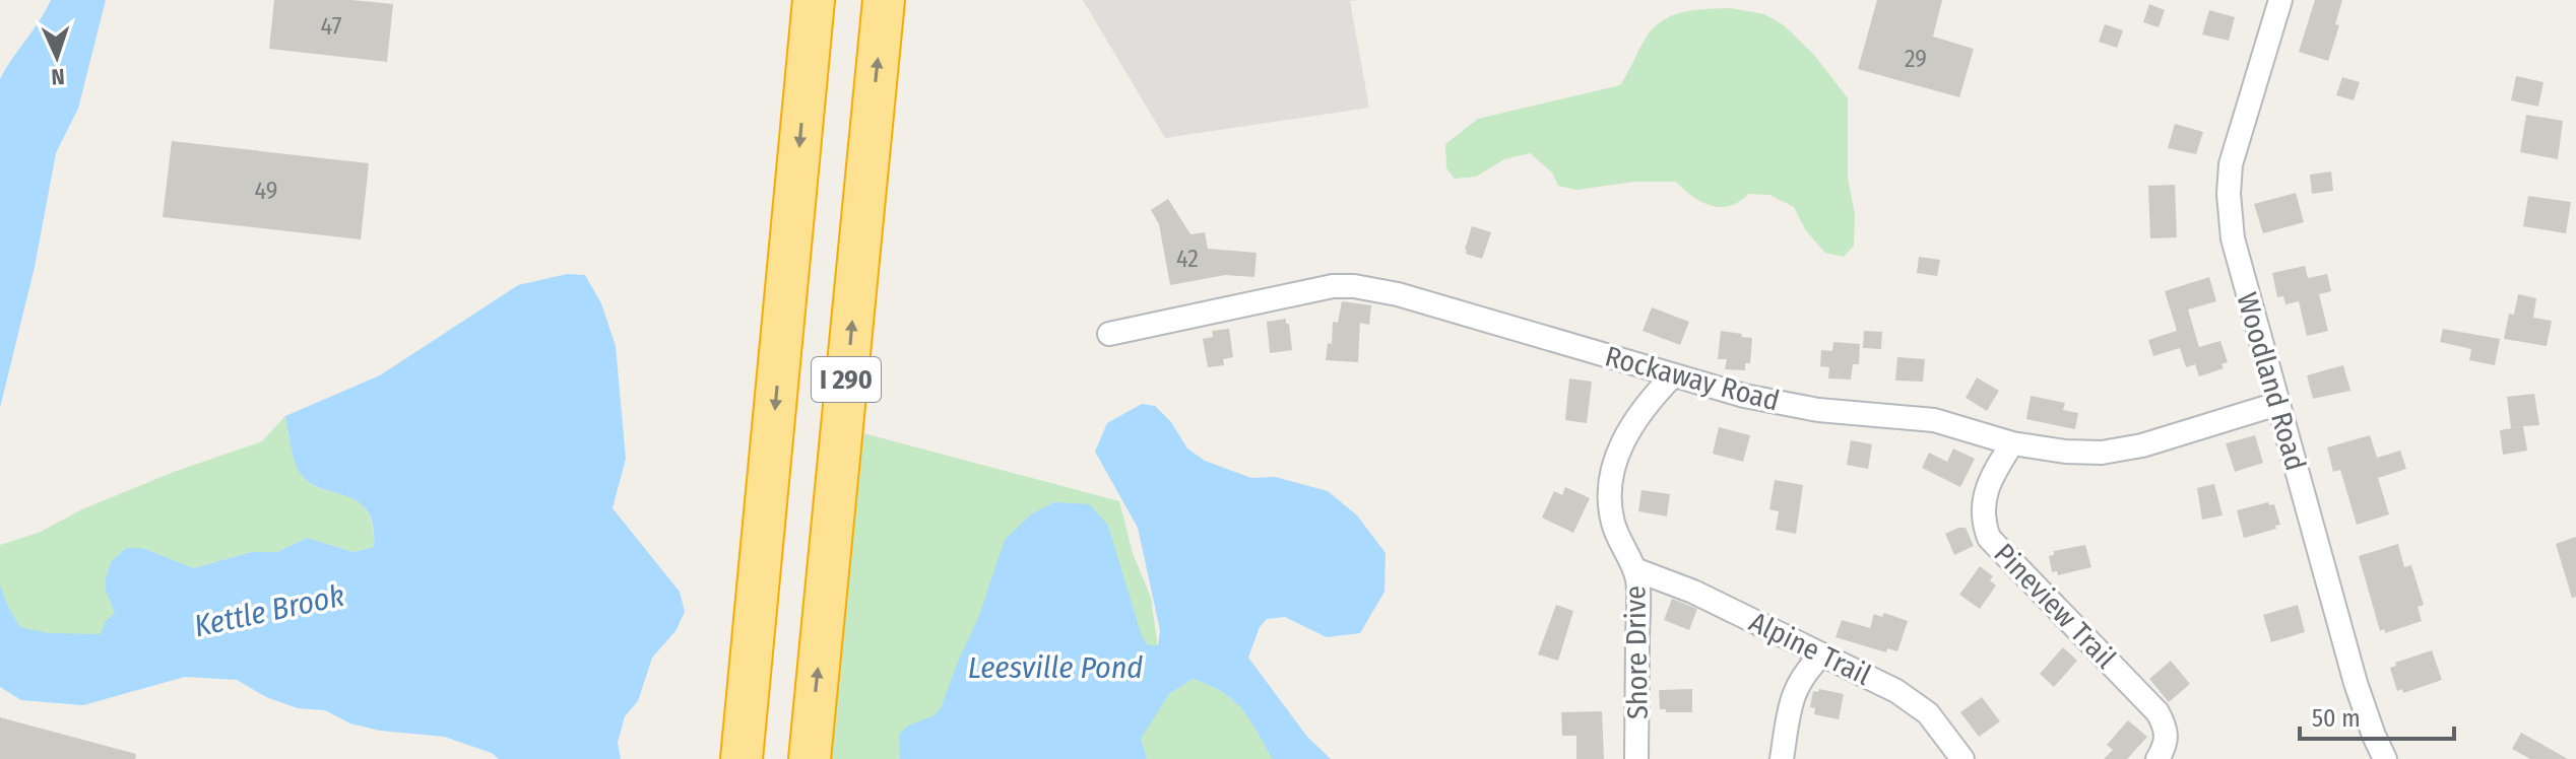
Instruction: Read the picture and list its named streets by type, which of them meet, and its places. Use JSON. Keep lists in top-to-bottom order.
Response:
{
  "streets": {
    "highway": ["I 290"],
    "street": [
      "Rockaway Road",
      "Woodland Road",
      "Pineview Trail",
      "Alpine Trail",
      "Shore Drive"
    ]
  },
  "crossings": [
    ["Rockaway Road", "Woodland Road"],
    ["Rockaway Road", "Pineview Trail"],
    ["Rockaway Road", "Shore Drive"],
    ["Alpine Trail", "Shore Drive"]
  ],
  "water": ["Kettle Brook", "Leesville Pond"],
  "house_numbers": [
    "47",
    "29",
    "49",
    "42"
  ],
  "scale_bar": "50 m",
  "north": "bottom"
}
